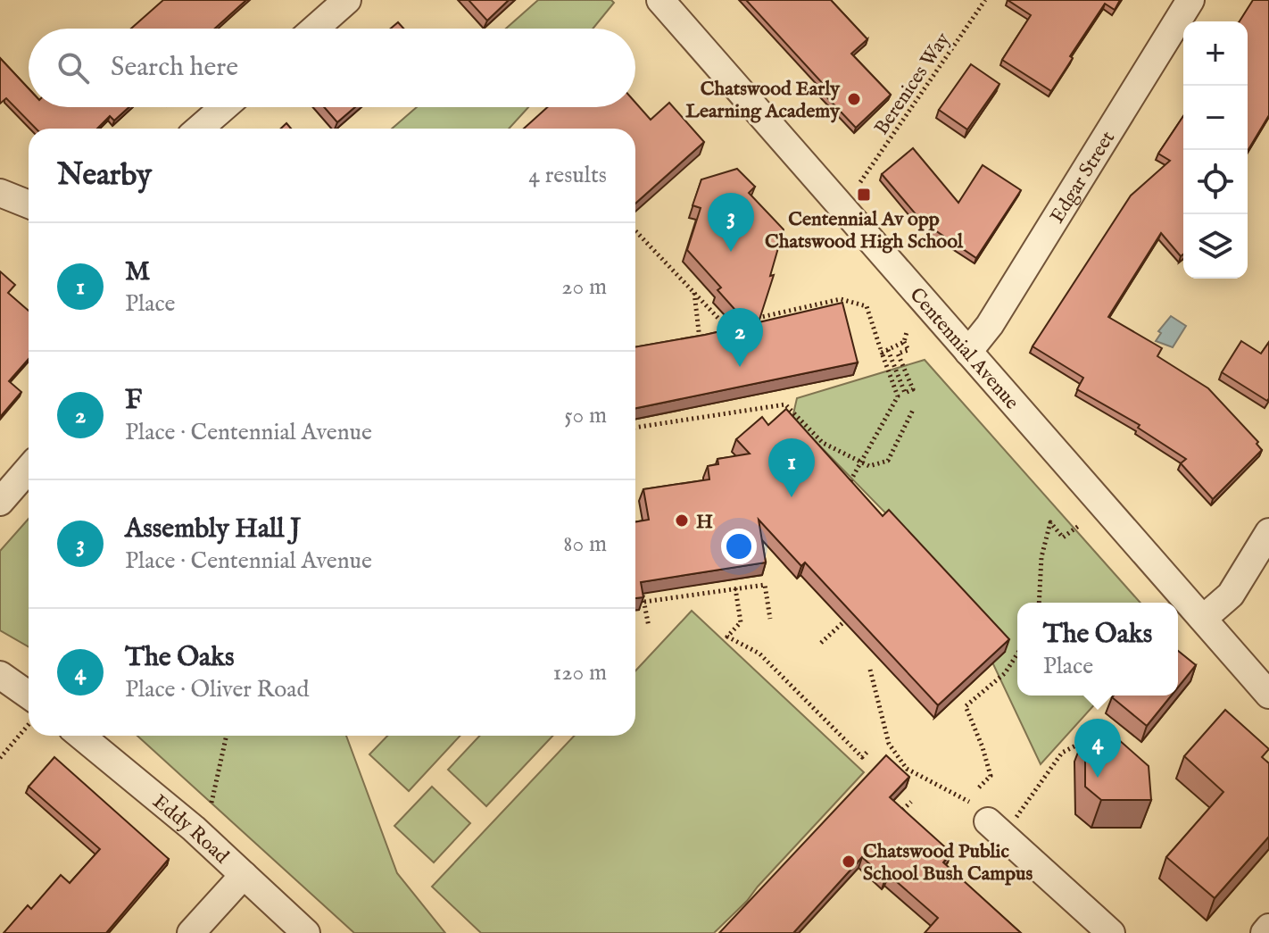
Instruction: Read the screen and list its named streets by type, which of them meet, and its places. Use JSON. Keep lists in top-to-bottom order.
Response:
{
  "streets": {
    "street": ["Edgar Street", "Centennial Avenue", "Eddy Road"],
    "path": ["Berenices Way"]
  },
  "crossings": [
    ["Edgar Street", "Centennial Avenue"]
  ],
  "places": {
    "other": ["Chatswood Early Learning Academy", "H", "Chatswood Public School Bush Campus"],
    "transit": ["Centennial Av opp Chatswood High School"]
  },
  "page": {
    "map_buttons": ["+", "−"],
    "search": "Search here",
    "heading": ["Nearby", "4 results"],
    "pins": [
      "3",
      "2",
      "1",
      "4"
    ],
    "list": [
      {
        "mark": "1",
        "name": "M",
        "note": "Place",
        "value": "20 m"
      },
      {
        "mark": "2",
        "name": "F",
        "note": "Place · Centennial Avenue",
        "value": "50 m"
      },
      {
        "mark": "3",
        "name": "Assembly Hall J",
        "note": "Place · Centennial Avenue",
        "value": "80 m"
      },
      {
        "mark": "4",
        "name": "The Oaks",
        "note": "Place · Oliver Road",
        "value": "120 m"
      }
    ],
    "popup": ["The Oaks", "Place"]
  }
}
